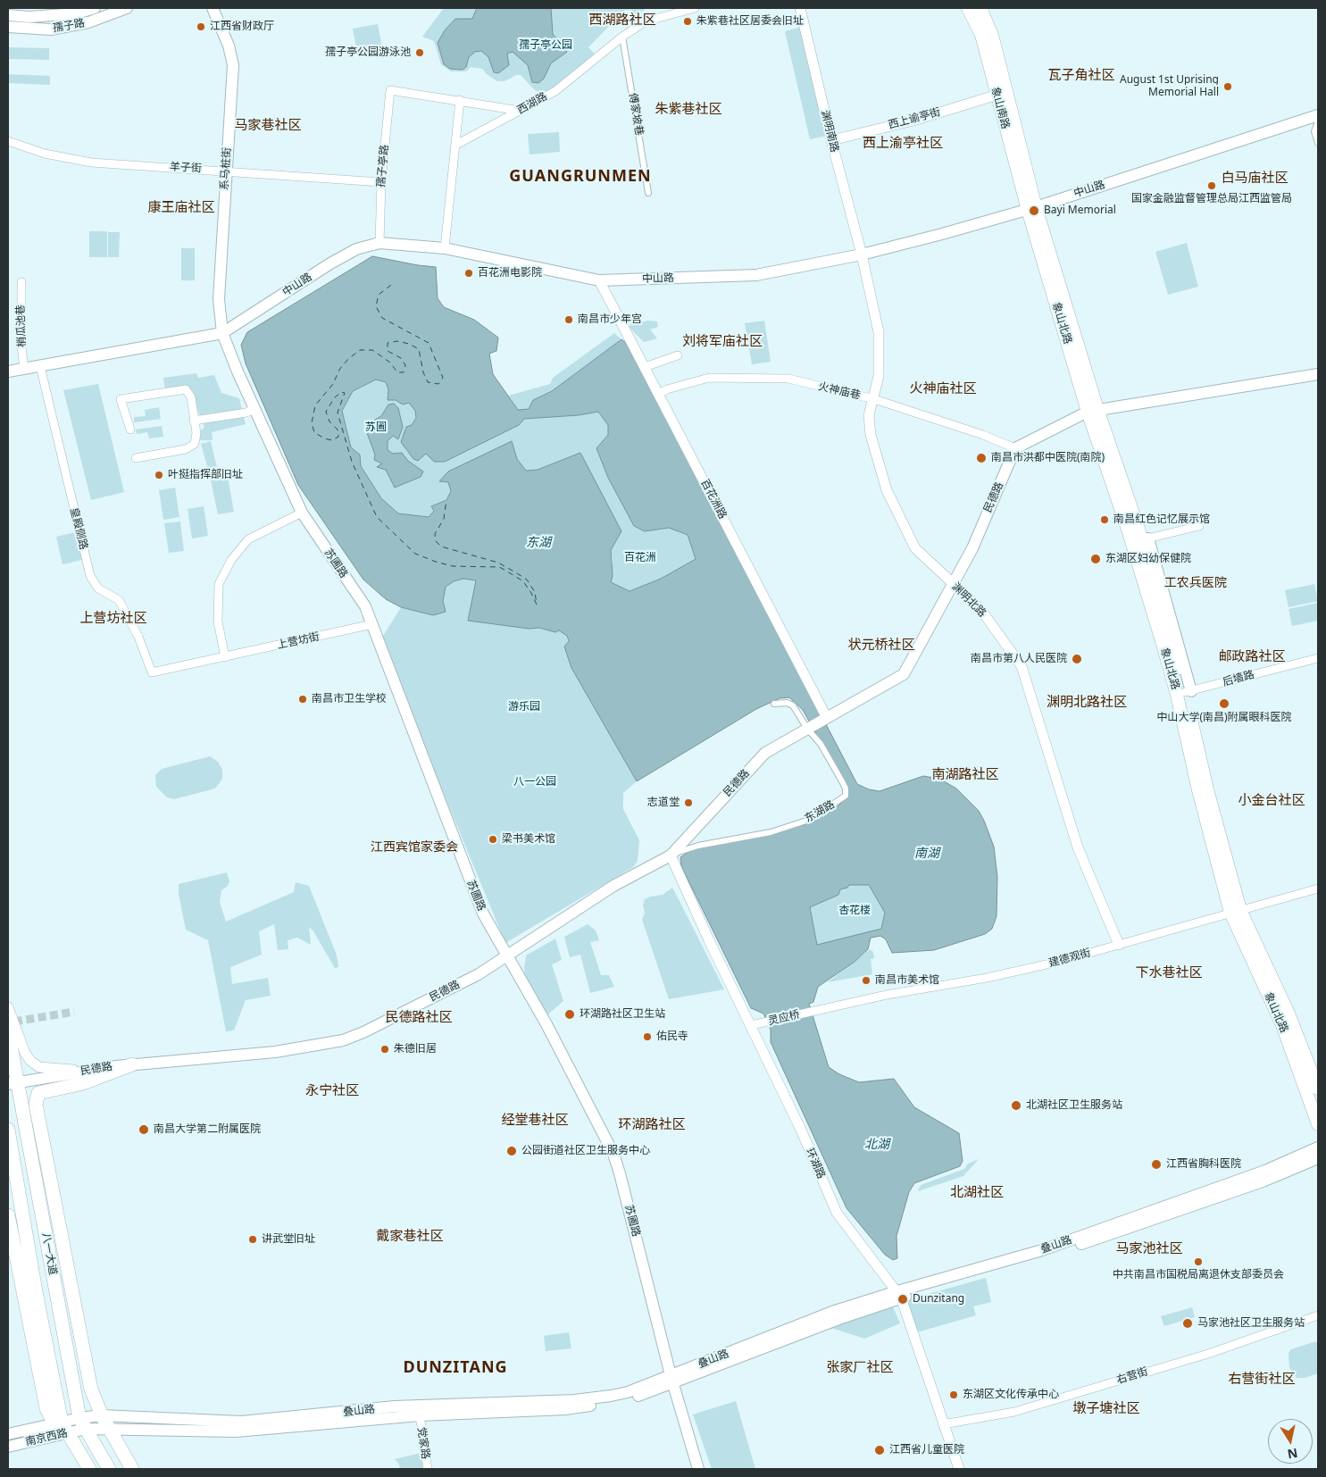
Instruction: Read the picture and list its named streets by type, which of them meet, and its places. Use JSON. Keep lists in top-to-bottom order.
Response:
{
  "streets": {
    "highway": ["八一大道"],
    "main road": [
      "孺子路",
      "象山南路",
      "系马桩街",
      "中山路",
      "象山北路",
      "民德路",
      "苏圃路",
      "叠山路",
      "南京西路"
    ],
    "street": [
      "西湖路",
      "傅家坡巷",
      "西上谕亭街",
      "渊明南路",
      "孺子亭路",
      "羊子街",
      "梢瓜池巷",
      "火神庙巷",
      "百花洲路",
      "皇殿侧路",
      "渊明北路",
      "上营坊街",
      "后墙路",
      "东湖路",
      "建德观街",
      "灵应桥",
      "环湖路",
      "右营街",
      "党家路"
    ]
  },
  "crossings": [
    ["西湖路", "傅家坡巷"],
    ["象山南路", "西上谕亭街"],
    ["象山南路", "中山路"],
    ["象山南路", "象山北路"],
    ["西上谕亭街", "渊明南路"],
    ["渊明南路", "中山路"],
    ["渊明南路", "渊明北路"],
    ["孺子亭路", "羊子街"],
    ["孺子亭路", "中山路"],
    ["羊子街", "系马桩街"],
    ["系马桩街", "中山路"],
    ["系马桩街", "苏圃路"],
    ["中山路", "象山北路"],
    ["中山路", "梢瓜池巷"],
    ["中山路", "百花洲路"],
    ["中山路", "皇殿侧路"],
    ["中山路", "苏圃路"],
    ["中山路", "渊明北路"],
    ["象山北路", "后墙路"],
    ["象山北路", "建德观街"],
    ["火神庙巷", "民德路"],
    ["火神庙巷", "百花洲路"],
    ["火神庙巷", "渊明北路"],
    ["民德路", "百花洲路"],
    ["民德路", "苏圃路"],
    ["民德路", "渊明北路"],
    ["民德路", "东湖路"],
    ["民德路", "环湖路"],
    ["民德路", "八一大道"],
    ["皇殿侧路", "上营坊街"],
    ["苏圃路", "上营坊街"],
    ["苏圃路", "叠山路"],
    ["渊明北路", "建德观街"],
    ["东湖路", "环湖路"],
    ["建德观街", "灵应桥"],
    ["灵应桥", "环湖路"],
    ["环湖路", "叠山路"],
    ["环湖路", "右营街"],
    ["叠山路", "八一大道"],
    ["叠山路", "南京西路"],
    ["叠山路", "党家路"],
    ["八一大道", "南京西路"]
  ],
  "districts": [
    "西湖路社区",
    "瓦子角社区",
    "朱紫巷社区",
    "马家巷社区",
    "西上渝亭社区",
    "GUANGRUNMEN",
    "白马庙社区",
    "康王庙社区",
    "刘将军庙社区",
    "火神庙社区",
    "工农兵医院",
    "上营坊社区",
    "状元桥社区",
    "邮政路社区",
    "渊明北路社区",
    "南湖路社区",
    "小金台社区",
    "江西宾馆家委会",
    "下水巷社区",
    "民德路社区",
    "永宁社区",
    "经堂巷社区",
    "环湖路社区",
    "北湖社区",
    "戴家巷社区",
    "马家池社区",
    "DUNZITANG",
    "张家厂社区",
    "右营街社区",
    "墩子塘社区"
  ],
  "water": ["东湖", "南湖", "北湖"],
  "parks": [
    "孺子亭公园",
    "苏圃",
    "百花洲",
    "游乐园",
    "八一公园",
    "杏花楼"
  ],
  "places": [
    "朱紫巷社区居委会旧址",
    "江西省财政厅",
    "孺子亭公园游泳池",
    "August 1st Uprising Memorial Hall",
    "国家金融监督管理总局江西监管局",
    "Bayi Memorial",
    "百花洲电影院",
    "南昌市少年宫",
    "南昌市洪都中医院(南院)",
    "叶挺指挥部旧址",
    "南昌红色记忆展示馆",
    "东湖区妇幼保健院",
    "南昌市第八人民医院",
    "南昌市卫生学校",
    "中山大学(南昌)附属眼科医院",
    "志道堂",
    "梁书美术馆",
    "南昌市美术馆",
    "环湖路社区卫生站",
    "佑民寺",
    "朱德旧居",
    "北湖社区卫生服务站",
    "南昌大学第二附属医院",
    "公园街道社区卫生服务中心",
    "江西省胸科医院",
    "讲武堂旧址",
    "中共南昌市国税局离退休支部委员会",
    "Dunzitang",
    "马家池社区卫生服务站",
    "东湖区文化传承中心",
    "江西省儿童医院"
  ],
  "north": "bottom"
}
